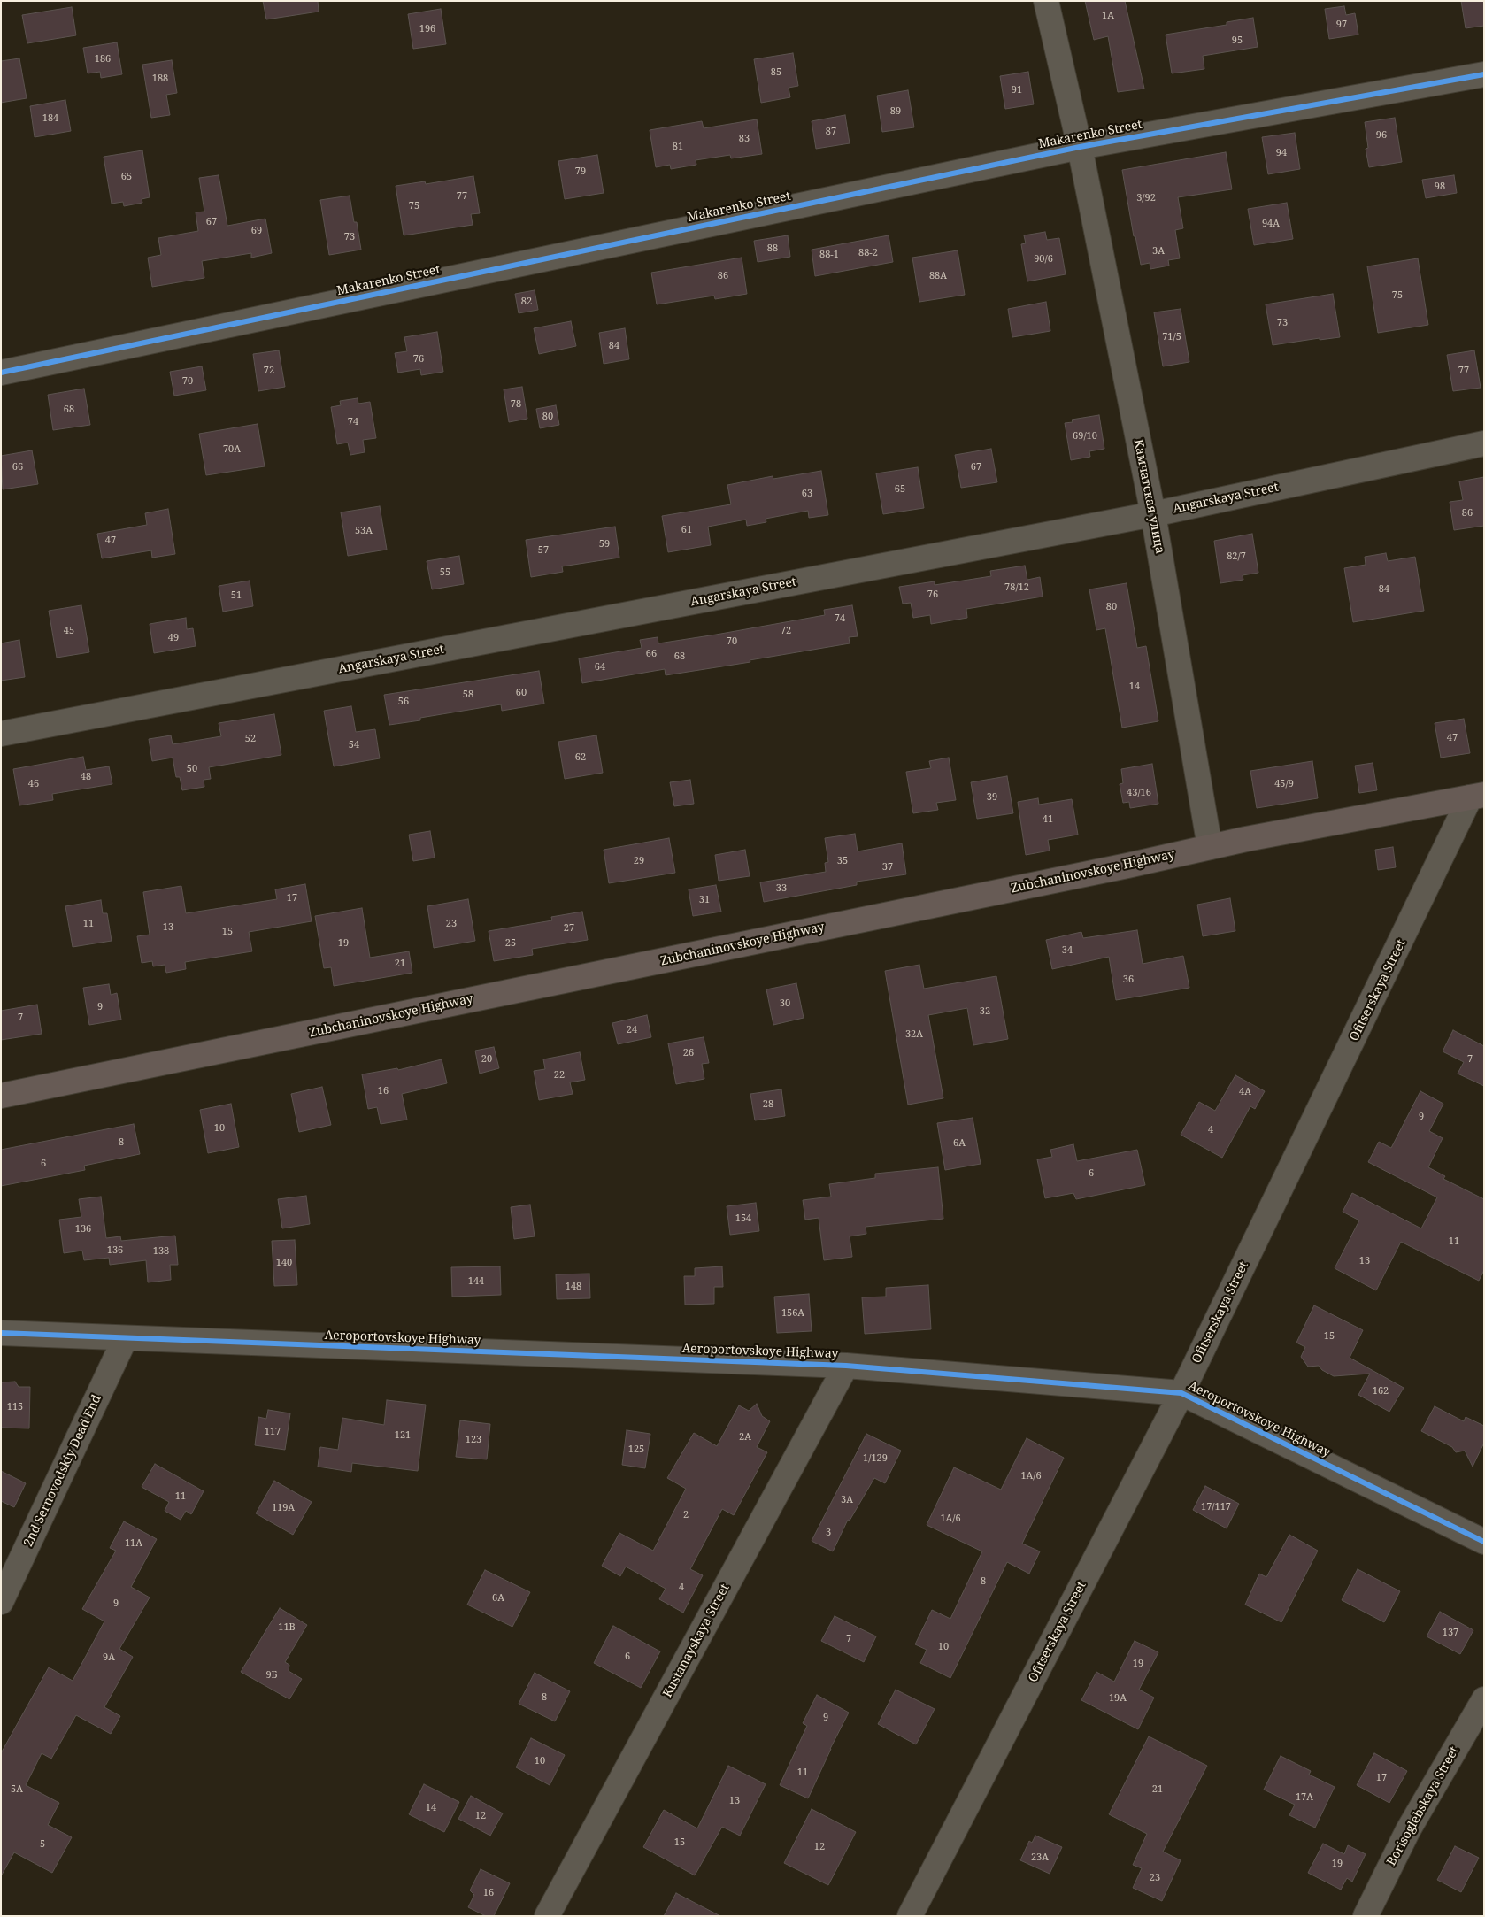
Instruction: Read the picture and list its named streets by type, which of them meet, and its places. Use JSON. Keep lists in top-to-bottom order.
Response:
{
  "streets": {
    "main road": ["Zubchaninovskoye Highway"],
    "street": [
      "Makarenko Street",
      "Камчатская улица",
      "Angarskaya Street",
      "Ofitserskaya Street",
      "Aeroportovskoye Highway",
      "2nd Sernovodskiy Dead End",
      "Kustanayskaya Street",
      "Borisoglebskaya Street"
    ]
  },
  "crossings": [
    ["Makarenko Street", "Камчатская улица"],
    ["Камчатская улица", "Angarskaya Street"],
    ["Камчатская улица", "Zubchaninovskoye Highway"],
    ["Zubchaninovskoye Highway", "Ofitserskaya Street"],
    ["Ofitserskaya Street", "Aeroportovskoye Highway"],
    ["Aeroportovskoye Highway", "2nd Sernovodskiy Dead End"],
    ["Aeroportovskoye Highway", "Kustanayskaya Street"]
  ],
  "house_numbers": [
    "1А",
    "97",
    "196",
    "95",
    "186",
    "85",
    "188",
    "91",
    "89",
    "184",
    "87",
    "96",
    "83",
    "81",
    "94",
    "79",
    "65",
    "98",
    "77",
    "3/92",
    "75",
    "67",
    "94А",
    "69",
    "73",
    "88",
    "3А",
    "88-2",
    "88-1",
    "90/6",
    "86",
    "88А",
    "75",
    "82",
    "73",
    "71/5",
    "84",
    "76",
    "72",
    "77",
    "70",
    "78",
    "68",
    "80",
    "74",
    "69/10",
    "70А",
    "66",
    "67",
    "65",
    "63",
    "86",
    "61",
    "53А",
    "47",
    "59",
    "57",
    "82/7",
    "55",
    "78/12",
    "84",
    "76",
    "51",
    "80",
    "74",
    "45",
    "72",
    "49",
    "70",
    "66",
    "68",
    "64",
    "14",
    "60",
    "58",
    "56",
    "47",
    "52",
    "54",
    "62",
    "50",
    "48",
    "46",
    "45/9",
    "43/16",
    "39",
    "41",
    "29",
    "35",
    "37",
    "33",
    "17",
    "31",
    "11",
    "23",
    "13",
    "27",
    "15",
    "19",
    "25",
    "34",
    "21",
    "36",
    "30",
    "9",
    "32",
    "7",
    "24",
    "32А",
    "26",
    "20",
    "7",
    "22",
    "16",
    "4А",
    "28",
    "9",
    "10",
    "4",
    "8",
    "6А",
    "6",
    "6",
    "154",
    "136",
    "11",
    "136",
    "138",
    "13",
    "140",
    "144",
    "148",
    "156А",
    "15",
    "162",
    "115",
    "117",
    "121",
    "2А",
    "123",
    "125",
    "1/129",
    "1А/6",
    "11",
    "3А",
    "17/117",
    "119А",
    "2",
    "1А/6",
    "3",
    "11А",
    "8",
    "4",
    "6А",
    "9",
    "11В",
    "137",
    "7",
    "10",
    "6",
    "9А",
    "19",
    "9Б",
    "8",
    "19А",
    "9",
    "10",
    "11",
    "17",
    "5А",
    "21",
    "17А",
    "13",
    "14",
    "12",
    "15",
    "5",
    "12",
    "23А",
    "19",
    "23",
    "16"
  ]
}
